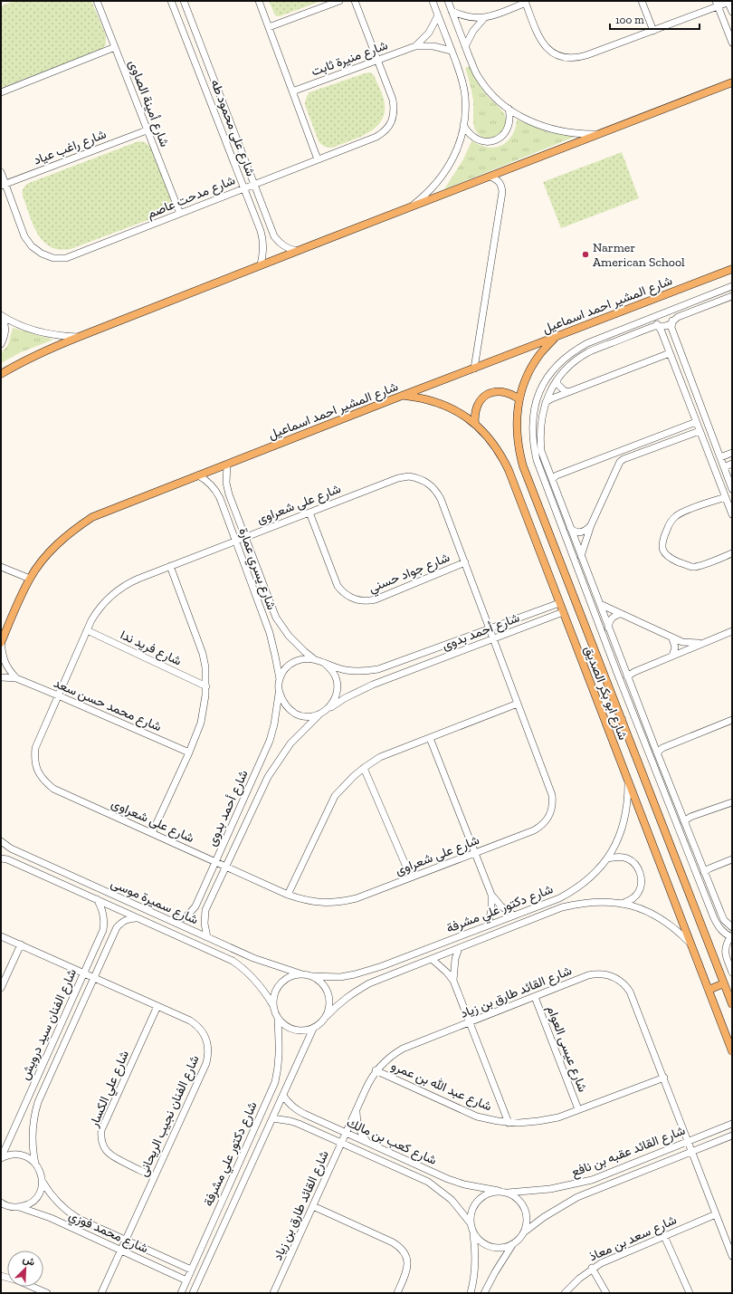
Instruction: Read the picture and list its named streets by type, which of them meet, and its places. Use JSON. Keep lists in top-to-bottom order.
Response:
{
  "streets": {
    "main road": ["شارع المشير احمد اسماعيل", "شارع ابو بكر الصديق"],
    "street": [
      "شارع منيرة ثابت",
      "شارع أمينة الصاوى",
      "شارع على محمود طه",
      "شارع راغب عياد",
      "شارع مدحت عاصم",
      "شارع على شعراوى",
      "شارع يسري عمارة",
      "شارع جواد حسني",
      "شارع أحمد بدوى",
      "شارع فريد ندا",
      "شارع محمد حسن سعد",
      "شارع سميرة موسى",
      "شارع دكتور علي مشرفة",
      "شارع القائد طارق بن زياد",
      "شارع الفنان سيد درويش",
      "شارع عيسى العوام",
      "شارع عبد الله بن عمرو",
      "شارع علي الكسار",
      "شارع الفنان نجيب الريحانى",
      "شارع كعب بن مالك",
      "شارع القائد عقبه بن نافع",
      "شارع محمد فوزي",
      "شارع سعد بن معاذ"
    ]
  },
  "crossings": [
    ["شارع منيرة ثابت", "شارع مدحت عاصم"],
    ["شارع أمينة الصاوى", "شارع راغب عياد"],
    ["شارع أمينة الصاوى", "شارع مدحت عاصم"],
    ["شارع على محمود طه", "شارع مدحت عاصم"],
    ["شارع راغب عياد", "شارع مدحت عاصم"],
    ["شارع المشير احمد اسماعيل", "شارع يسري عمارة"],
    ["شارع المشير احمد اسماعيل", "شارع ابو بكر الصديق"],
    ["شارع المشير احمد اسماعيل", "شارع محمد حسن سعد"],
    ["شارع على شعراوى", "شارع يسري عمارة"],
    ["شارع على شعراوى", "شارع جواد حسني"],
    ["شارع على شعراوى", "شارع أحمد بدوى"],
    ["شارع على شعراوى", "شارع فريد ندا"],
    ["شارع على شعراوى", "شارع محمد حسن سعد"],
    ["شارع يسري عمارة", "شارع أحمد بدوى"],
    ["شارع أحمد بدوى", "شارع ابو بكر الصديق"],
    ["شارع أحمد بدوى", "شارع سميرة موسى"],
    ["شارع ابو بكر الصديق", "شارع دكتور علي مشرفة"],
    ["شارع سميرة موسى", "شارع دكتور علي مشرفة"],
    ["شارع سميرة موسى", "شارع الفنان سيد درويش"],
    ["شارع دكتور علي مشرفة", "شارع كعب بن مالك"],
    ["شارع دكتور علي مشرفة", "شارع محمد فوزي"],
    ["شارع القائد طارق بن زياد", "شارع عيسى العوام"],
    ["شارع القائد طارق بن زياد", "شارع عبد الله بن عمرو"],
    ["شارع القائد طارق بن زياد", "شارع كعب بن مالك"],
    ["شارع القائد طارق بن زياد", "شارع القائد عقبه بن نافع"],
    ["شارع القائد طارق بن زياد", "شارع سعد بن معاذ"],
    ["شارع الفنان سيد درويش", "شارع الفنان نجيب الريحانى"],
    ["شارع الفنان سيد درويش", "شارع محمد فوزي"],
    ["شارع عيسى العوام", "شارع عبد الله بن عمرو"],
    ["شارع علي الكسار", "شارع الفنان نجيب الريحانى"],
    ["شارع الفنان نجيب الريحانى", "شارع محمد فوزي"],
    ["شارع كعب بن مالك", "شارع القائد عقبه بن نافع"]
  ],
  "places": ["Narmer American School"],
  "scale_bar": "100 m",
  "north": "top right"
}
